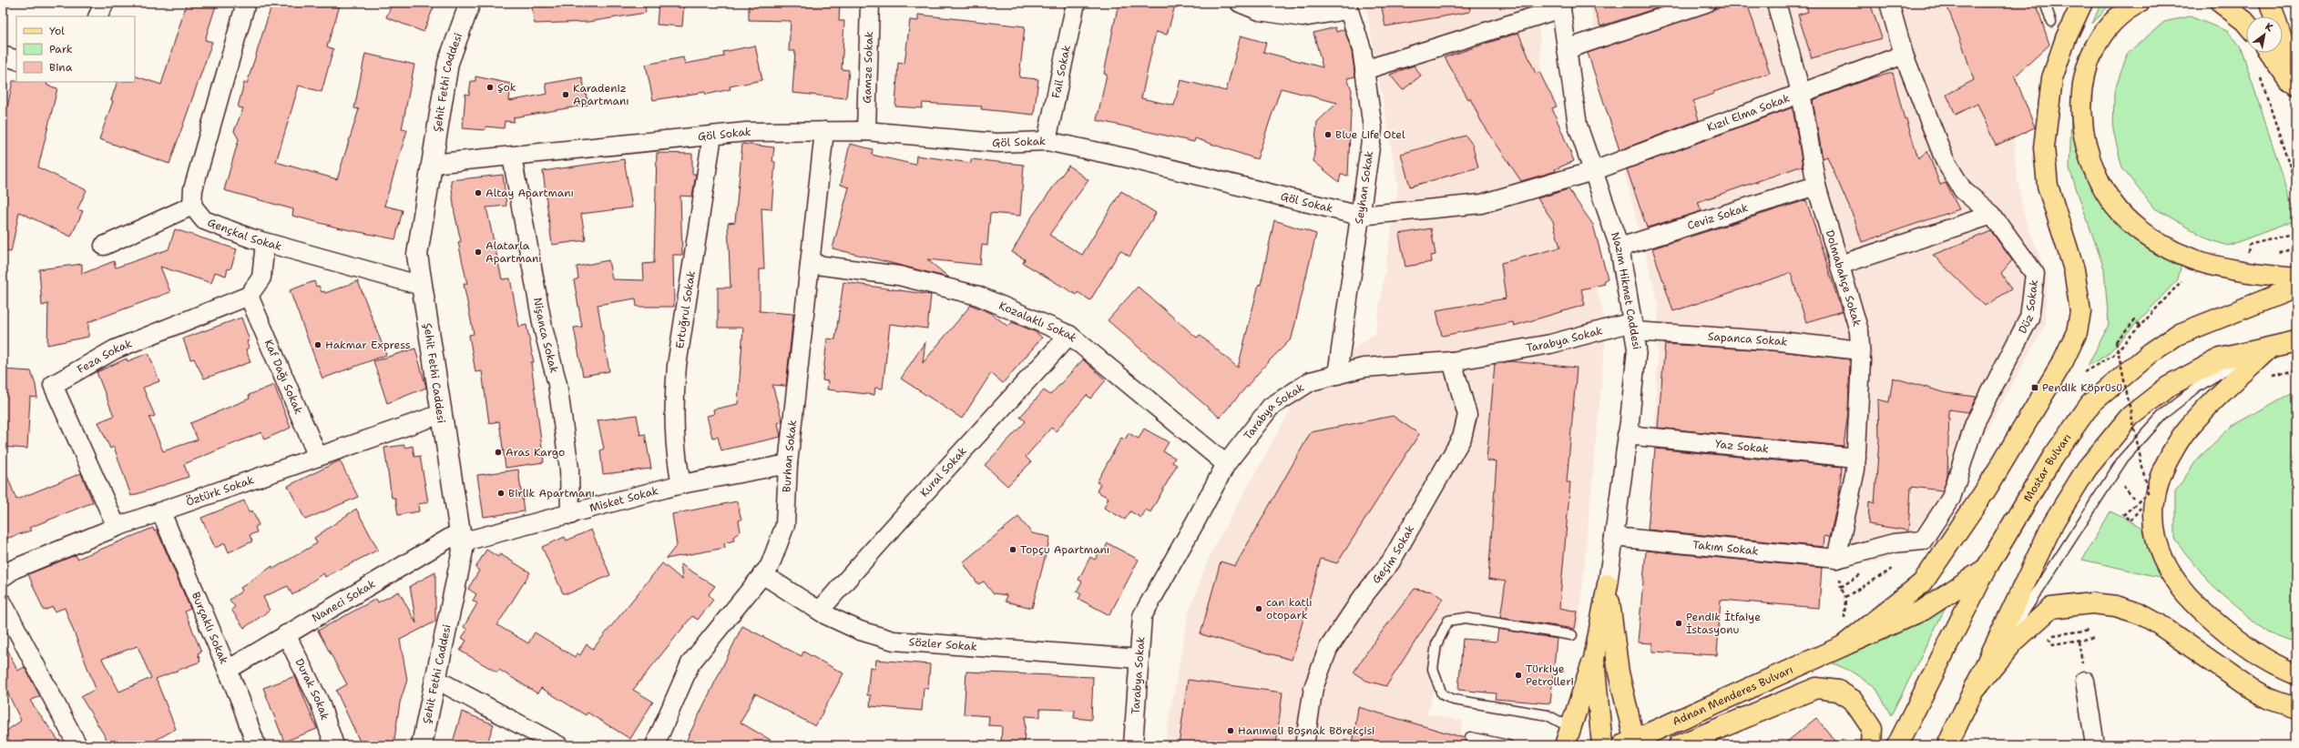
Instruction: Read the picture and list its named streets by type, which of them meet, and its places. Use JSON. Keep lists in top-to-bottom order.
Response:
{
  "streets": {
    "main road": ["Mostar Bulvarı", "Adnan Menderes Bulvarı"],
    "street": [
      "Gamze Sokak",
      "Fail Sokak",
      "Şehit Fethi Caddesi",
      "Kızıl Elma Sokak",
      "Göl Sokak",
      "Seyhan Sokak",
      "Ceviz Sokak",
      "Gençkal Sokak",
      "Dolmabahçe Sokak",
      "Nazım Hikmet Caddesi",
      "Düz Sokak",
      "Ertuğrul Sokak",
      "Kozalaklı Sokak",
      "Nişanca Sokak",
      "Tarabya Sokak",
      "Sapanca Sokak",
      "Feza Sokak",
      "Kaf Dağı Sokak",
      "Yaz Sokak",
      "Burhan Sokak",
      "Kural Sokak",
      "Öztürk Sokak",
      "Misket Sokak",
      "Takım Sokak",
      "Geçim Sokak",
      "Naneci Sokak",
      "Burçaklı Sokak",
      "Sözler Sokak",
      "Durak Sokak"
    ]
  },
  "crossings": [
    ["Gamze Sokak", "Göl Sokak"],
    ["Fail Sokak", "Göl Sokak"],
    ["Şehit Fethi Caddesi", "Göl Sokak"],
    ["Şehit Fethi Caddesi", "Gençkal Sokak"],
    ["Şehit Fethi Caddesi", "Öztürk Sokak"],
    ["Şehit Fethi Caddesi", "Misket Sokak"],
    ["Şehit Fethi Caddesi", "Naneci Sokak"],
    ["Kızıl Elma Sokak", "Göl Sokak"],
    ["Kızıl Elma Sokak", "Dolmabahçe Sokak"],
    ["Kızıl Elma Sokak", "Nazım Hikmet Caddesi"],
    ["Kızıl Elma Sokak", "Düz Sokak"],
    ["Göl Sokak", "Seyhan Sokak"],
    ["Göl Sokak", "Nazım Hikmet Caddesi"],
    ["Göl Sokak", "Ertuğrul Sokak"],
    ["Göl Sokak", "Nişanca Sokak"],
    ["Göl Sokak", "Burhan Sokak"],
    ["Seyhan Sokak", "Tarabya Sokak"],
    ["Ceviz Sokak", "Dolmabahçe Sokak"],
    ["Ceviz Sokak", "Nazım Hikmet Caddesi"],
    ["Dolmabahçe Sokak", "Düz Sokak"],
    ["Dolmabahçe Sokak", "Sapanca Sokak"],
    ["Dolmabahçe Sokak", "Yaz Sokak"],
    ["Dolmabahçe Sokak", "Takım Sokak"],
    ["Nazım Hikmet Caddesi", "Tarabya Sokak"],
    ["Nazım Hikmet Caddesi", "Sapanca Sokak"],
    ["Nazım Hikmet Caddesi", "Yaz Sokak"],
    ["Nazım Hikmet Caddesi", "Takım Sokak"],
    ["Düz Sokak", "Takım Sokak"],
    ["Ertuğrul Sokak", "Misket Sokak"],
    ["Kozalaklı Sokak", "Tarabya Sokak"],
    ["Kozalaklı Sokak", "Burhan Sokak"],
    ["Kozalaklı Sokak", "Kural Sokak"],
    ["Nişanca Sokak", "Misket Sokak"],
    ["Tarabya Sokak", "Sapanca Sokak"],
    ["Tarabya Sokak", "Geçim Sokak"],
    ["Tarabya Sokak", "Sözler Sokak"],
    ["Feza Sokak", "Kaf Dağı Sokak"],
    ["Feza Sokak", "Öztürk Sokak"],
    ["Kaf Dağı Sokak", "Öztürk Sokak"],
    ["Burhan Sokak", "Misket Sokak"],
    ["Burhan Sokak", "Sözler Sokak"],
    ["Kural Sokak", "Sözler Sokak"],
    ["Öztürk Sokak", "Burçaklı Sokak"],
    ["Misket Sokak", "Naneci Sokak"],
    ["Naneci Sokak", "Burçaklı Sokak"],
    ["Naneci Sokak", "Durak Sokak"]
  ],
  "places": {
    "other": [
      "Şok",
      "Karadeniz Apartmanı",
      "Blue Life Otel",
      "Altay Apartmanı",
      "Alatarla Apartmanı",
      "Hakmar Express",
      "Aras Kargo",
      "Birlik Apartmanı",
      "Topçu Apartmanı",
      "can katlı otopark",
      "Pendik İtfaiye İstasyonu",
      "Türkiye Petrolleri",
      "Hanımeli Boşnak Börekçisi"
    ],
    "transit": ["Pendik Köprüsü"]
  },
  "legend": ["Yol", "Park", "Bina"],
  "north": "top right"
}
